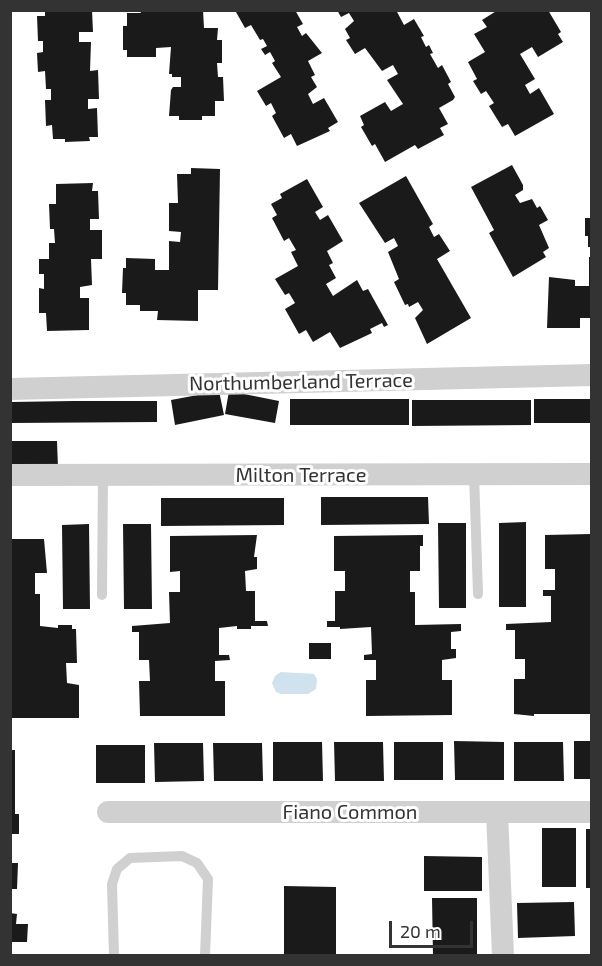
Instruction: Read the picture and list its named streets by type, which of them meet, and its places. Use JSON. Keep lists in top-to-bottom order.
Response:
{
  "streets": {
    "street": ["Northumberland Terrace", "Milton Terrace", "Fiano Common"]
  },
  "scale_bar": "20 m"
}
